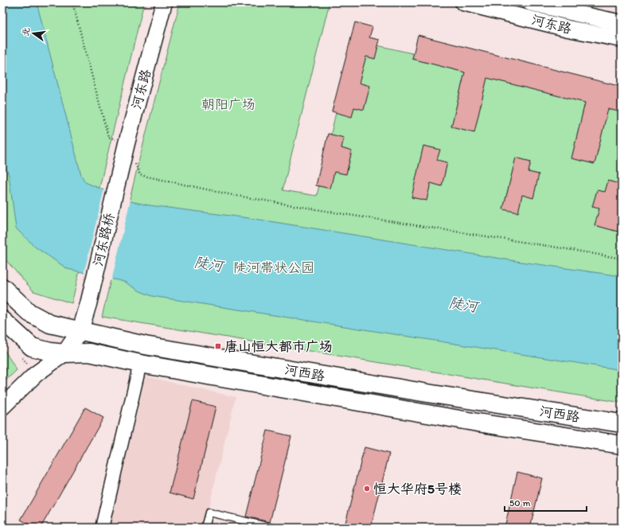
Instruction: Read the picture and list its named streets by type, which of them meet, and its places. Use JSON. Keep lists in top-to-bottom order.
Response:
{
  "streets": {
    "main road": ["河西路"],
    "street": ["河东路", "河东路桥"]
  },
  "crossings": [
    ["河东路", "河东路桥"],
    ["河东路桥", "河西路"]
  ],
  "water": ["陡河"],
  "parks": ["朝阳广场", "陡河带状公园"],
  "places": {
    "transit": ["唐山恒大都市广场"],
    "other": ["恒大华府5号楼"]
  },
  "scale_bar": "50 m",
  "north": "left"
}
